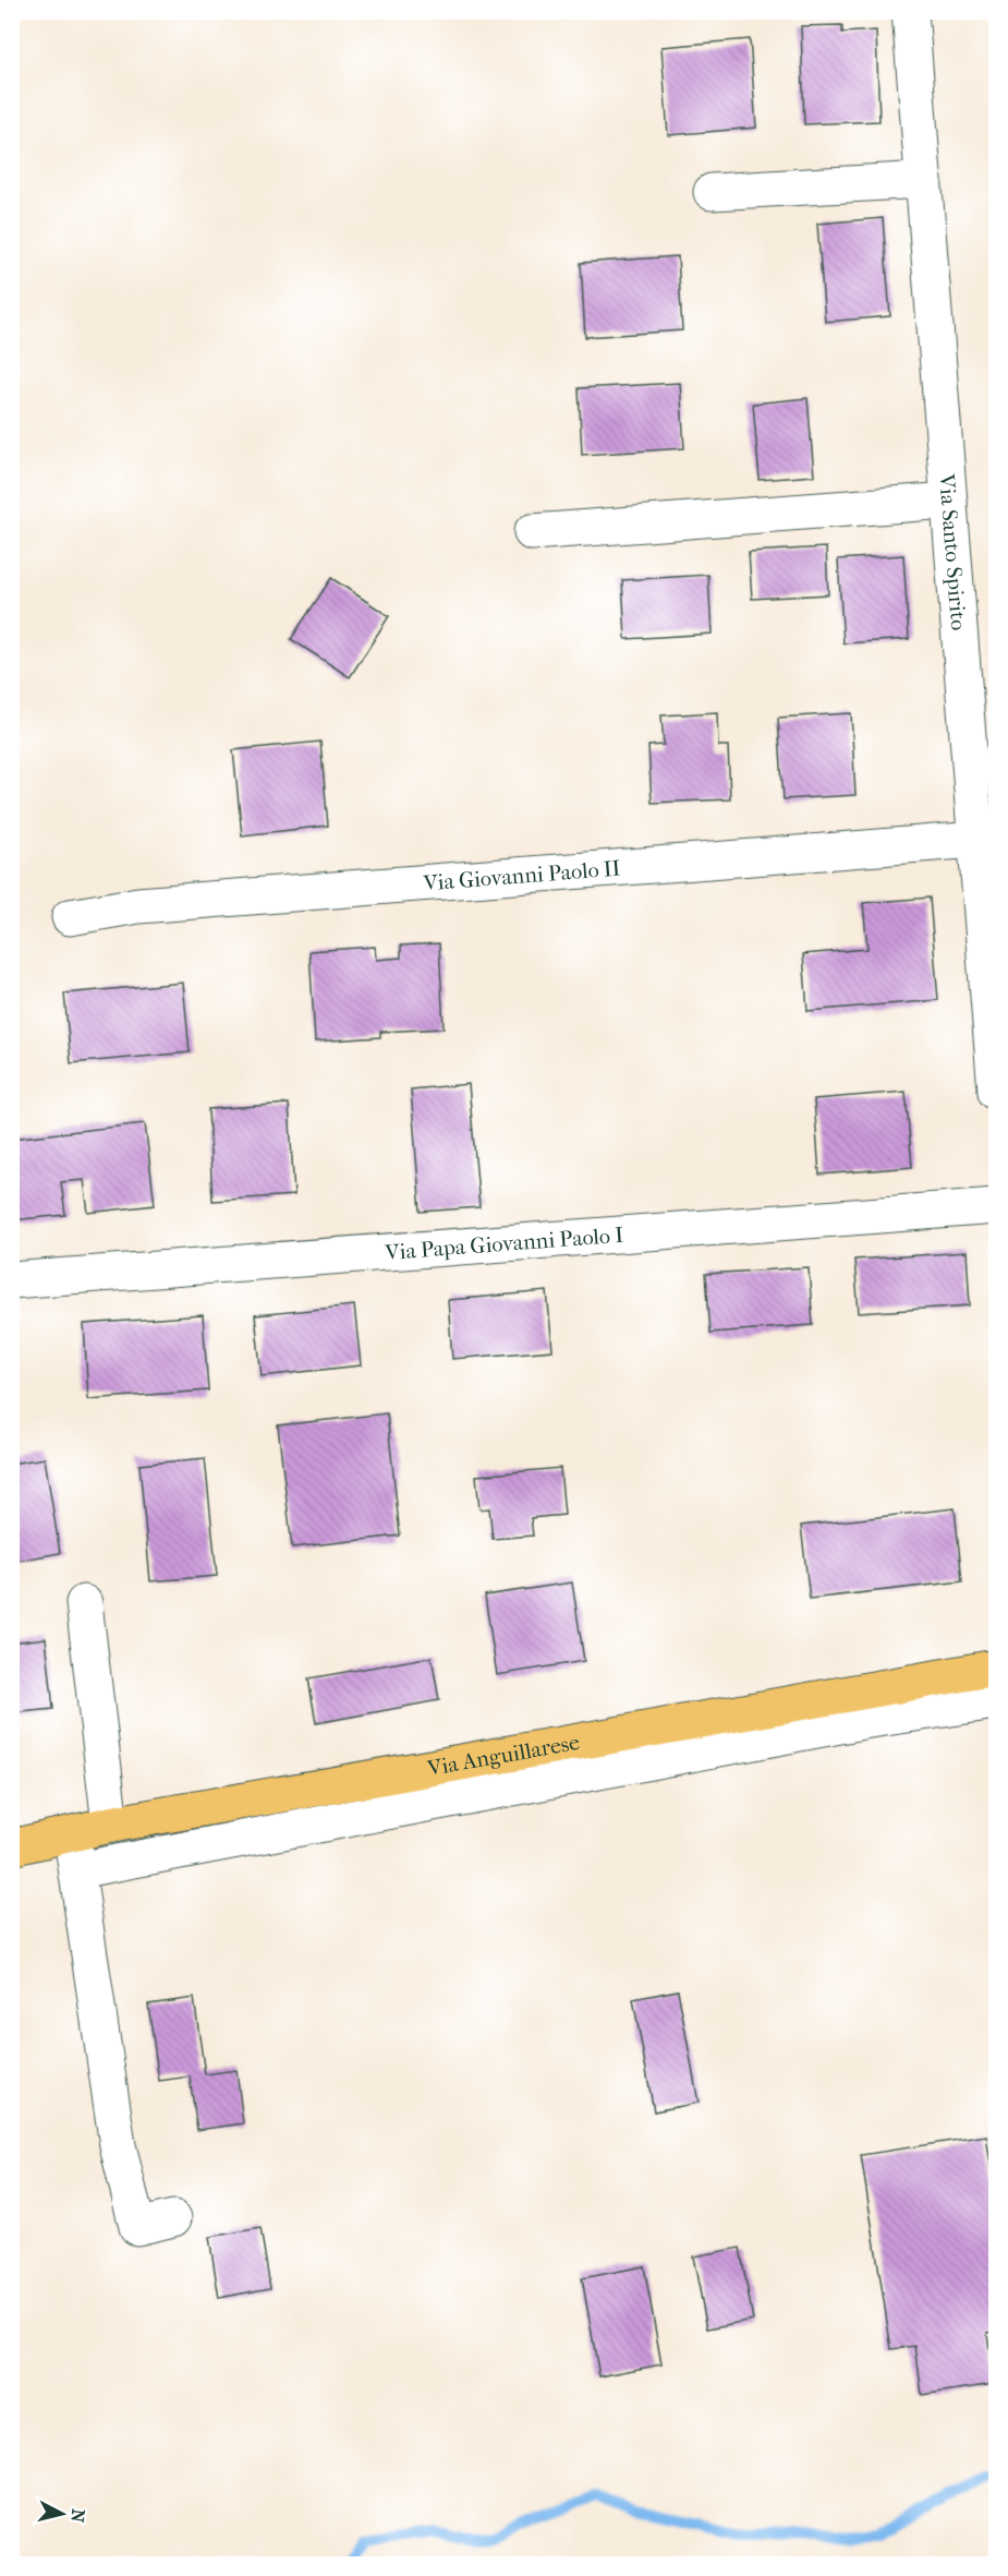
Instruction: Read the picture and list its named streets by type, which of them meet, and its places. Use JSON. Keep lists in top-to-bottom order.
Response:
{
  "streets": {
    "main road": ["Via Anguillarese"],
    "street": ["Via Santo Spirito", "Via Giovanni Paolo II", "Via Papa Giovanni Paolo I"]
  },
  "crossings": [
    ["Via Santo Spirito", "Via Giovanni Paolo II"]
  ],
  "north": "right"
}
